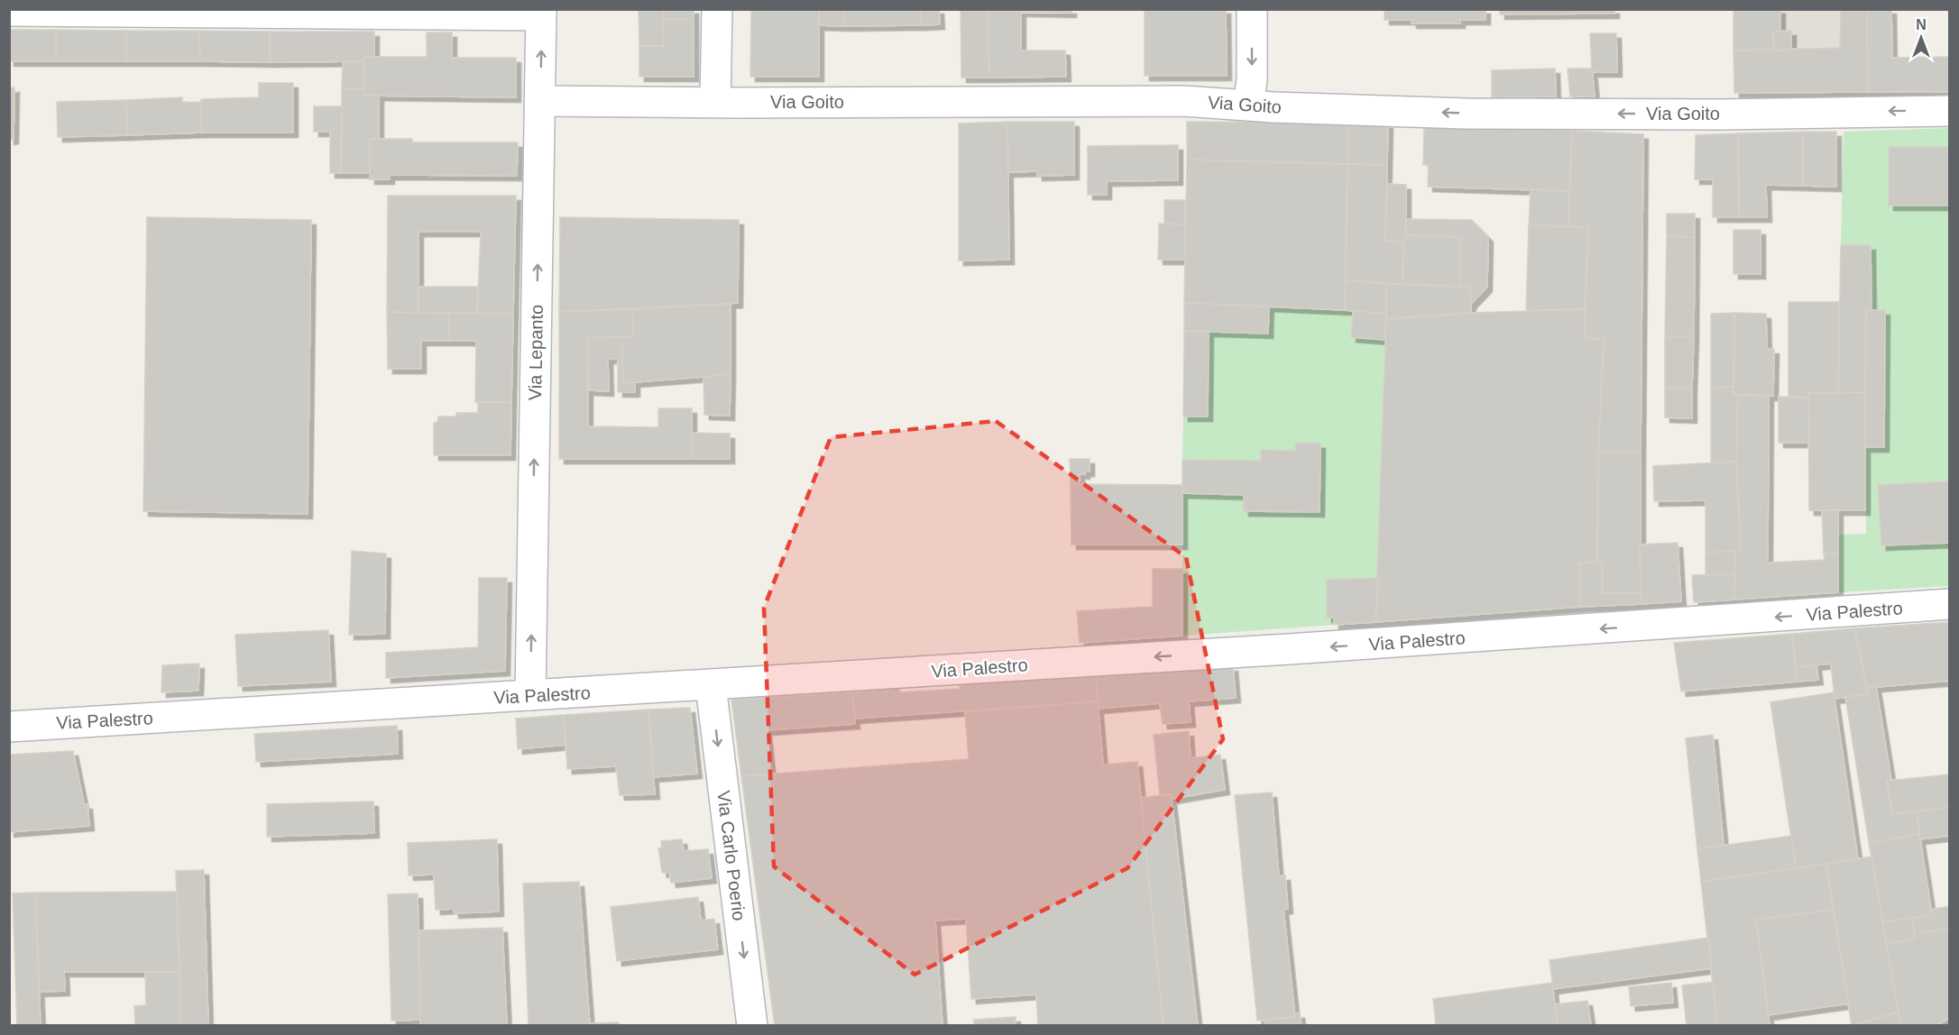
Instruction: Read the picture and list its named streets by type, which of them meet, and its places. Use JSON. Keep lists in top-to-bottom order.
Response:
{
  "streets": {
    "street": [
      "Via Goito",
      "Via Lepanto",
      "Via Palestro",
      "Via Carlo Poerio"
    ]
  },
  "crossings": [
    ["Via Goito", "Via Lepanto"],
    ["Via Lepanto", "Via Palestro"],
    ["Via Palestro", "Via Carlo Poerio"]
  ],
  "one_way": [
    "Via Goito",
    "Via Lepanto",
    "Via Palestro",
    "Via Carlo Poerio"
  ],
  "north": "top"
}
